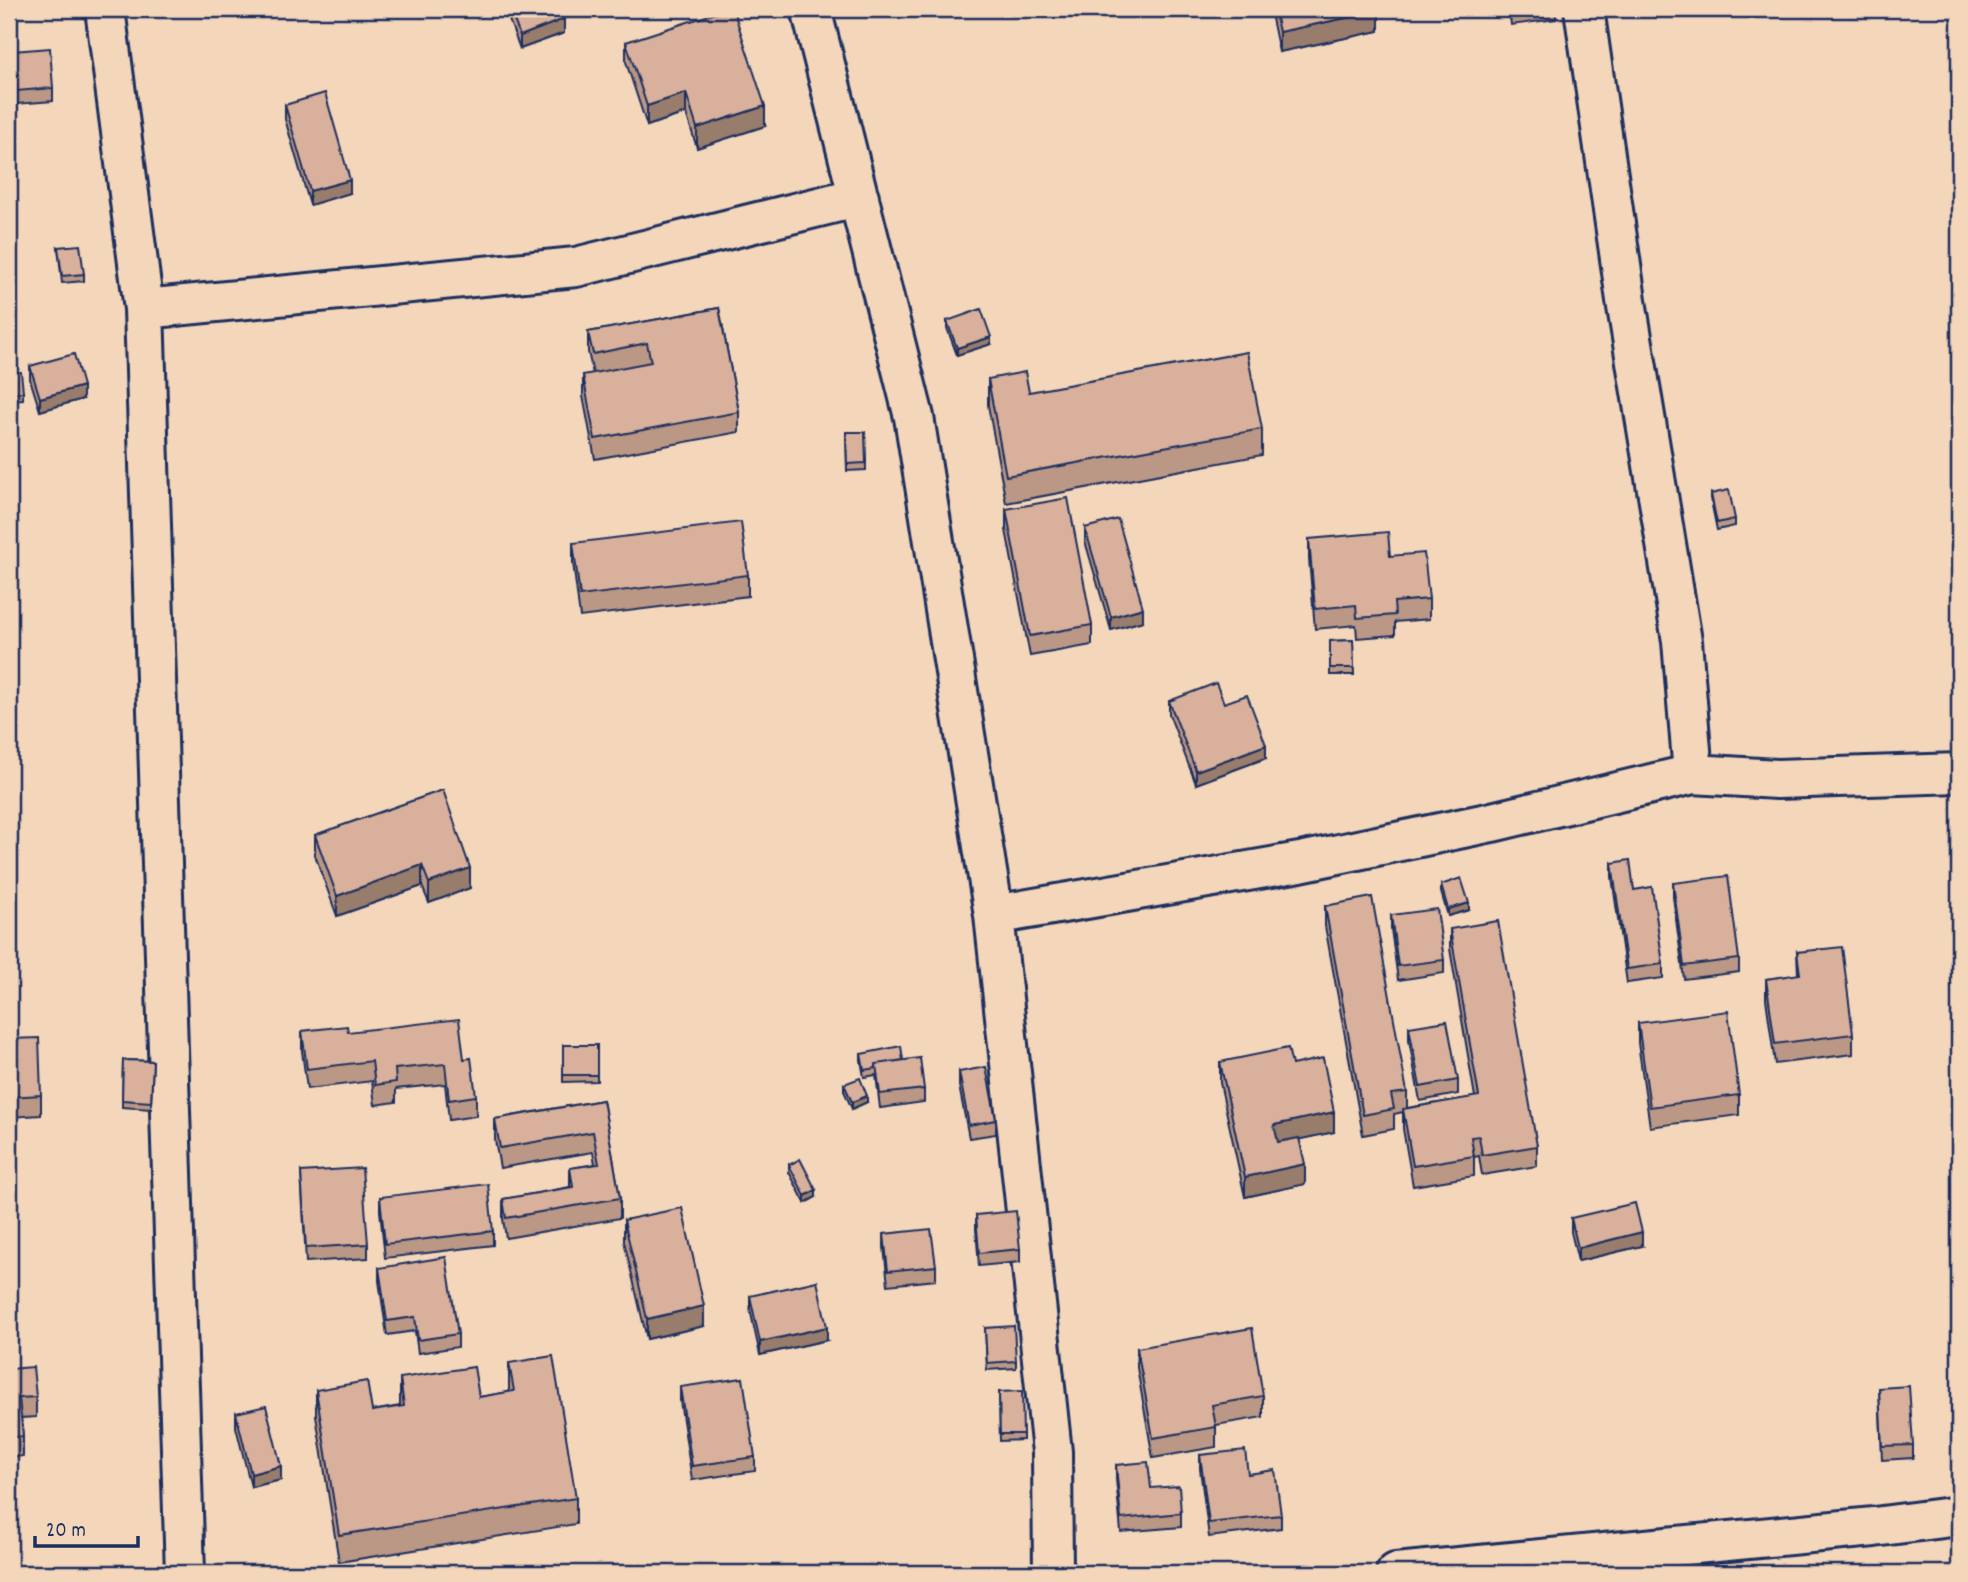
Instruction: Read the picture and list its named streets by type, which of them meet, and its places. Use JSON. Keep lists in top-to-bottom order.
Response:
{
  "scale_bar": "20 m"
}
